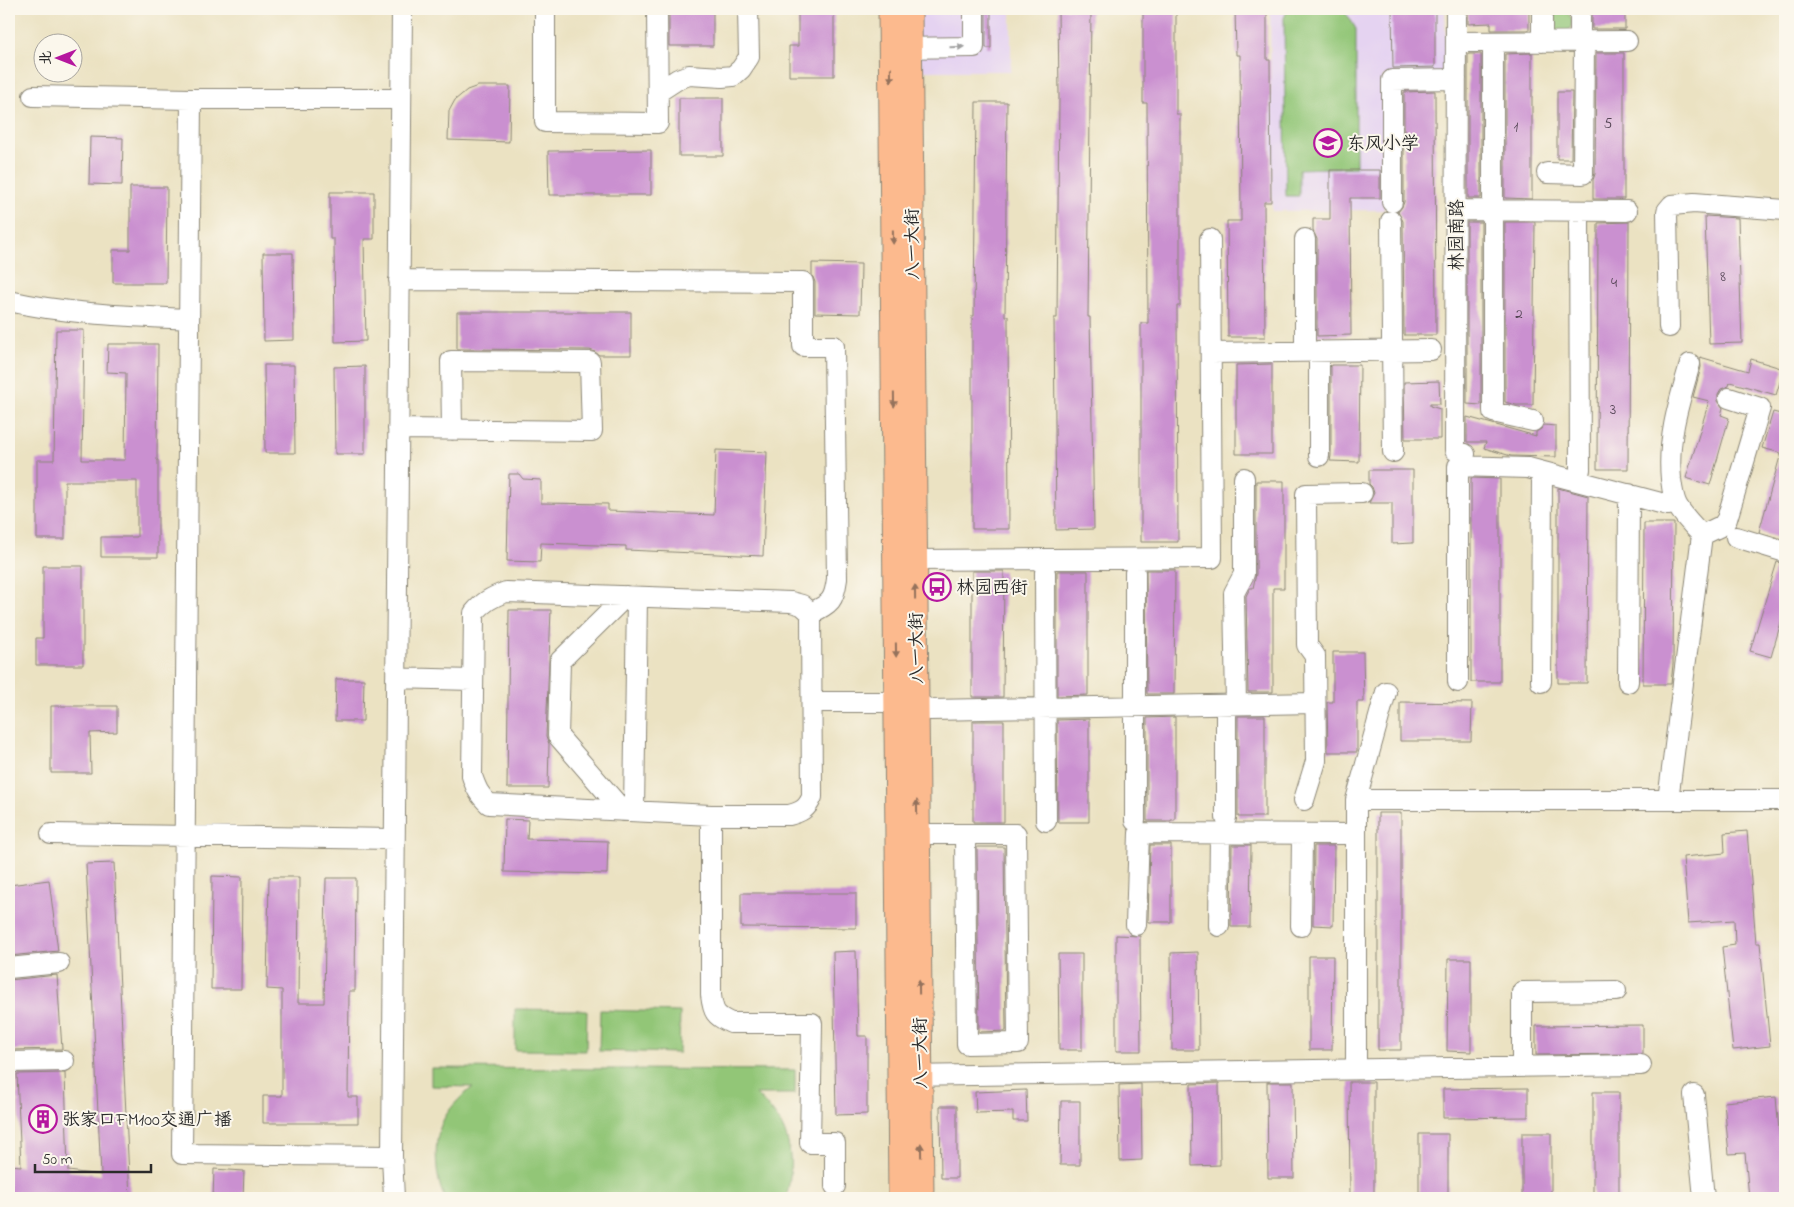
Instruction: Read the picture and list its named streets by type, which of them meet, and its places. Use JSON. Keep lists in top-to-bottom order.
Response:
{
  "streets": {
    "main road": ["八一大街"],
    "street": ["林园南路"]
  },
  "places": {
    "school or university": ["东风小学"],
    "bus stop": ["林园西街"],
    "building": ["张家口FM100交通广播"]
  },
  "house_numbers": [
    "5",
    "1",
    "8",
    "4",
    "2",
    "3"
  ],
  "scale_bar": "50 m",
  "north": "left"
}
